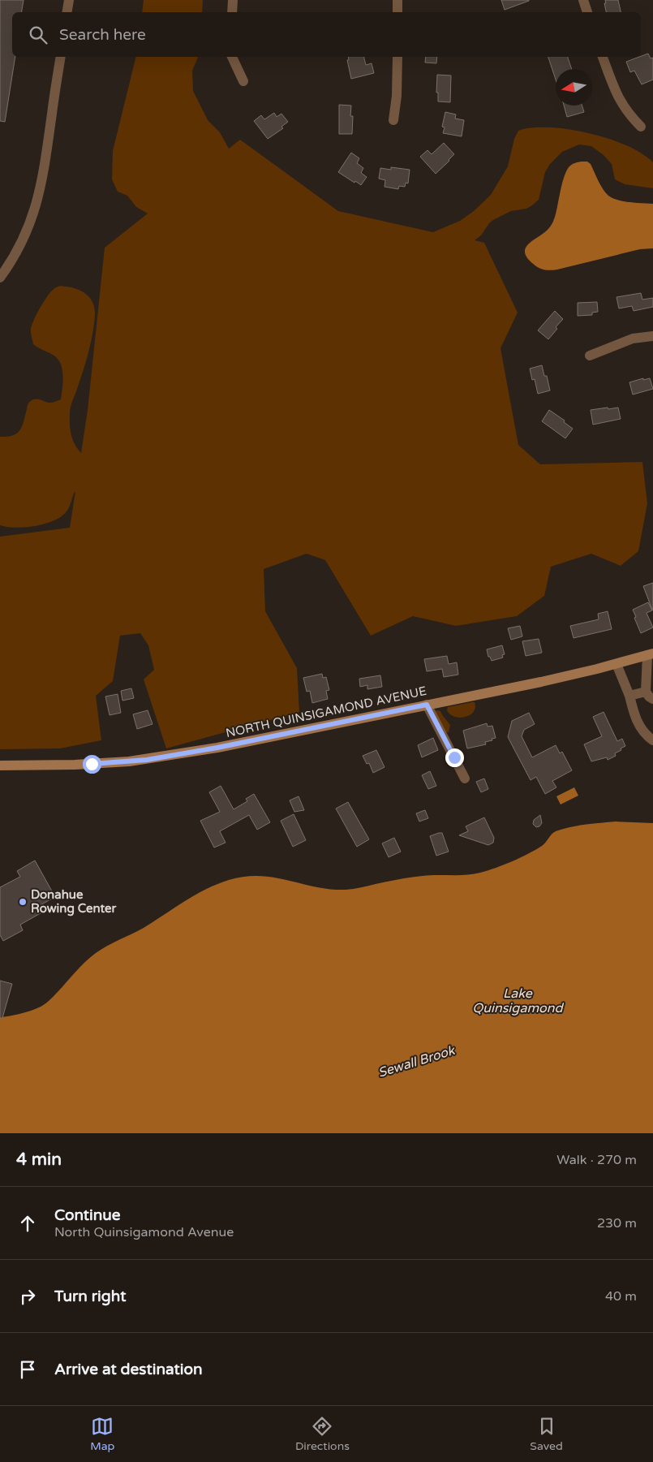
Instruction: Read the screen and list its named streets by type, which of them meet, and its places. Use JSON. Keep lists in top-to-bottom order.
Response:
{
  "streets": {
    "main road": ["NORTH QUINSIGAMOND AVENUE"]
  },
  "water": ["Lake Quinsigamond", "Sewall Brook"],
  "places": ["Donahue Rowing Center"],
  "north": "left",
  "page": {
    "search": "Search here",
    "heading": ["4 min", "Walk · 270 m"],
    "list": [
      ["Continue", "North Quinsigamond Avenue", "230 m"],
      ["Turn right", "40 m"],
      "Arrive at destination"
    ],
    "nav": ["Map", "Directions", "Saved"]
  }
}
